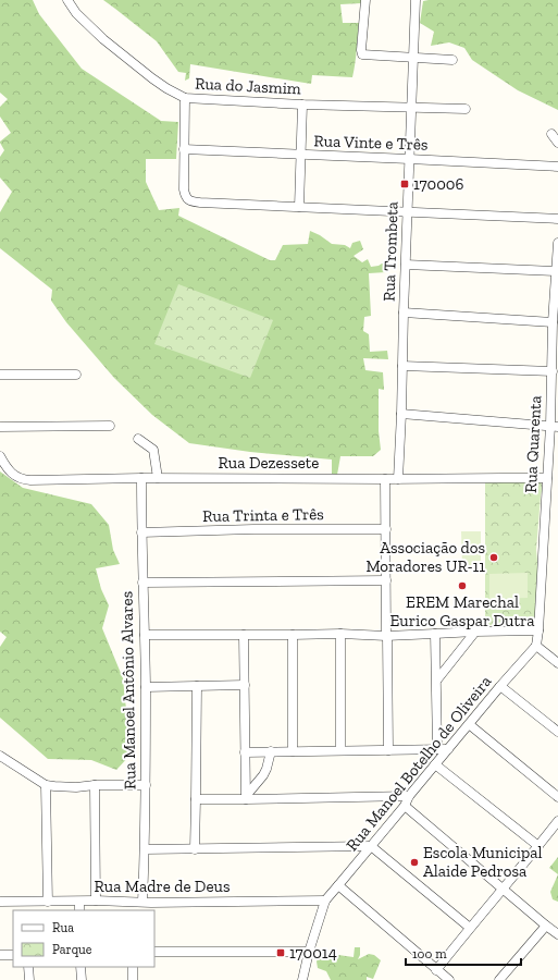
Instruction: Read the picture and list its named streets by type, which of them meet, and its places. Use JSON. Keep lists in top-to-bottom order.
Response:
{
  "streets": {
    "street": [
      "Rua do Jasmim",
      "Rua Vinte e Três",
      "Rua Trombeta",
      "Rua Quarenta",
      "Rua Dezessete",
      "Rua Trinta e Três",
      "Rua Manoel Antônio Alvares",
      "Rua Manoel Botelho de Oliveira",
      "Rua Madre de Deus"
    ]
  },
  "crossings": [
    ["Rua do Jasmim", "Rua Trombeta"],
    ["Rua Vinte e Três", "Rua Trombeta"],
    ["Rua Trombeta", "Rua Dezessete"],
    ["Rua Quarenta", "Rua Dezessete"],
    ["Rua Quarenta", "Rua Manoel Botelho de Oliveira"],
    ["Rua Dezessete", "Rua Manoel Antônio Alvares"],
    ["Rua Trinta e Três", "Rua Manoel Antônio Alvares"],
    ["Rua Manoel Antônio Alvares", "Rua Madre de Deus"],
    ["Rua Manoel Botelho de Oliveira", "Rua Madre de Deus"]
  ],
  "places": {
    "transit": ["170006", "170014"],
    "other": ["Associação dos Moradores UR-11", "EREM Marechal Eurico Gaspar Dutra", "Escola Municipal Alaide Pedrosa"]
  },
  "legend": ["Rua", "Parque"],
  "scale_bar": "100 m"
}
